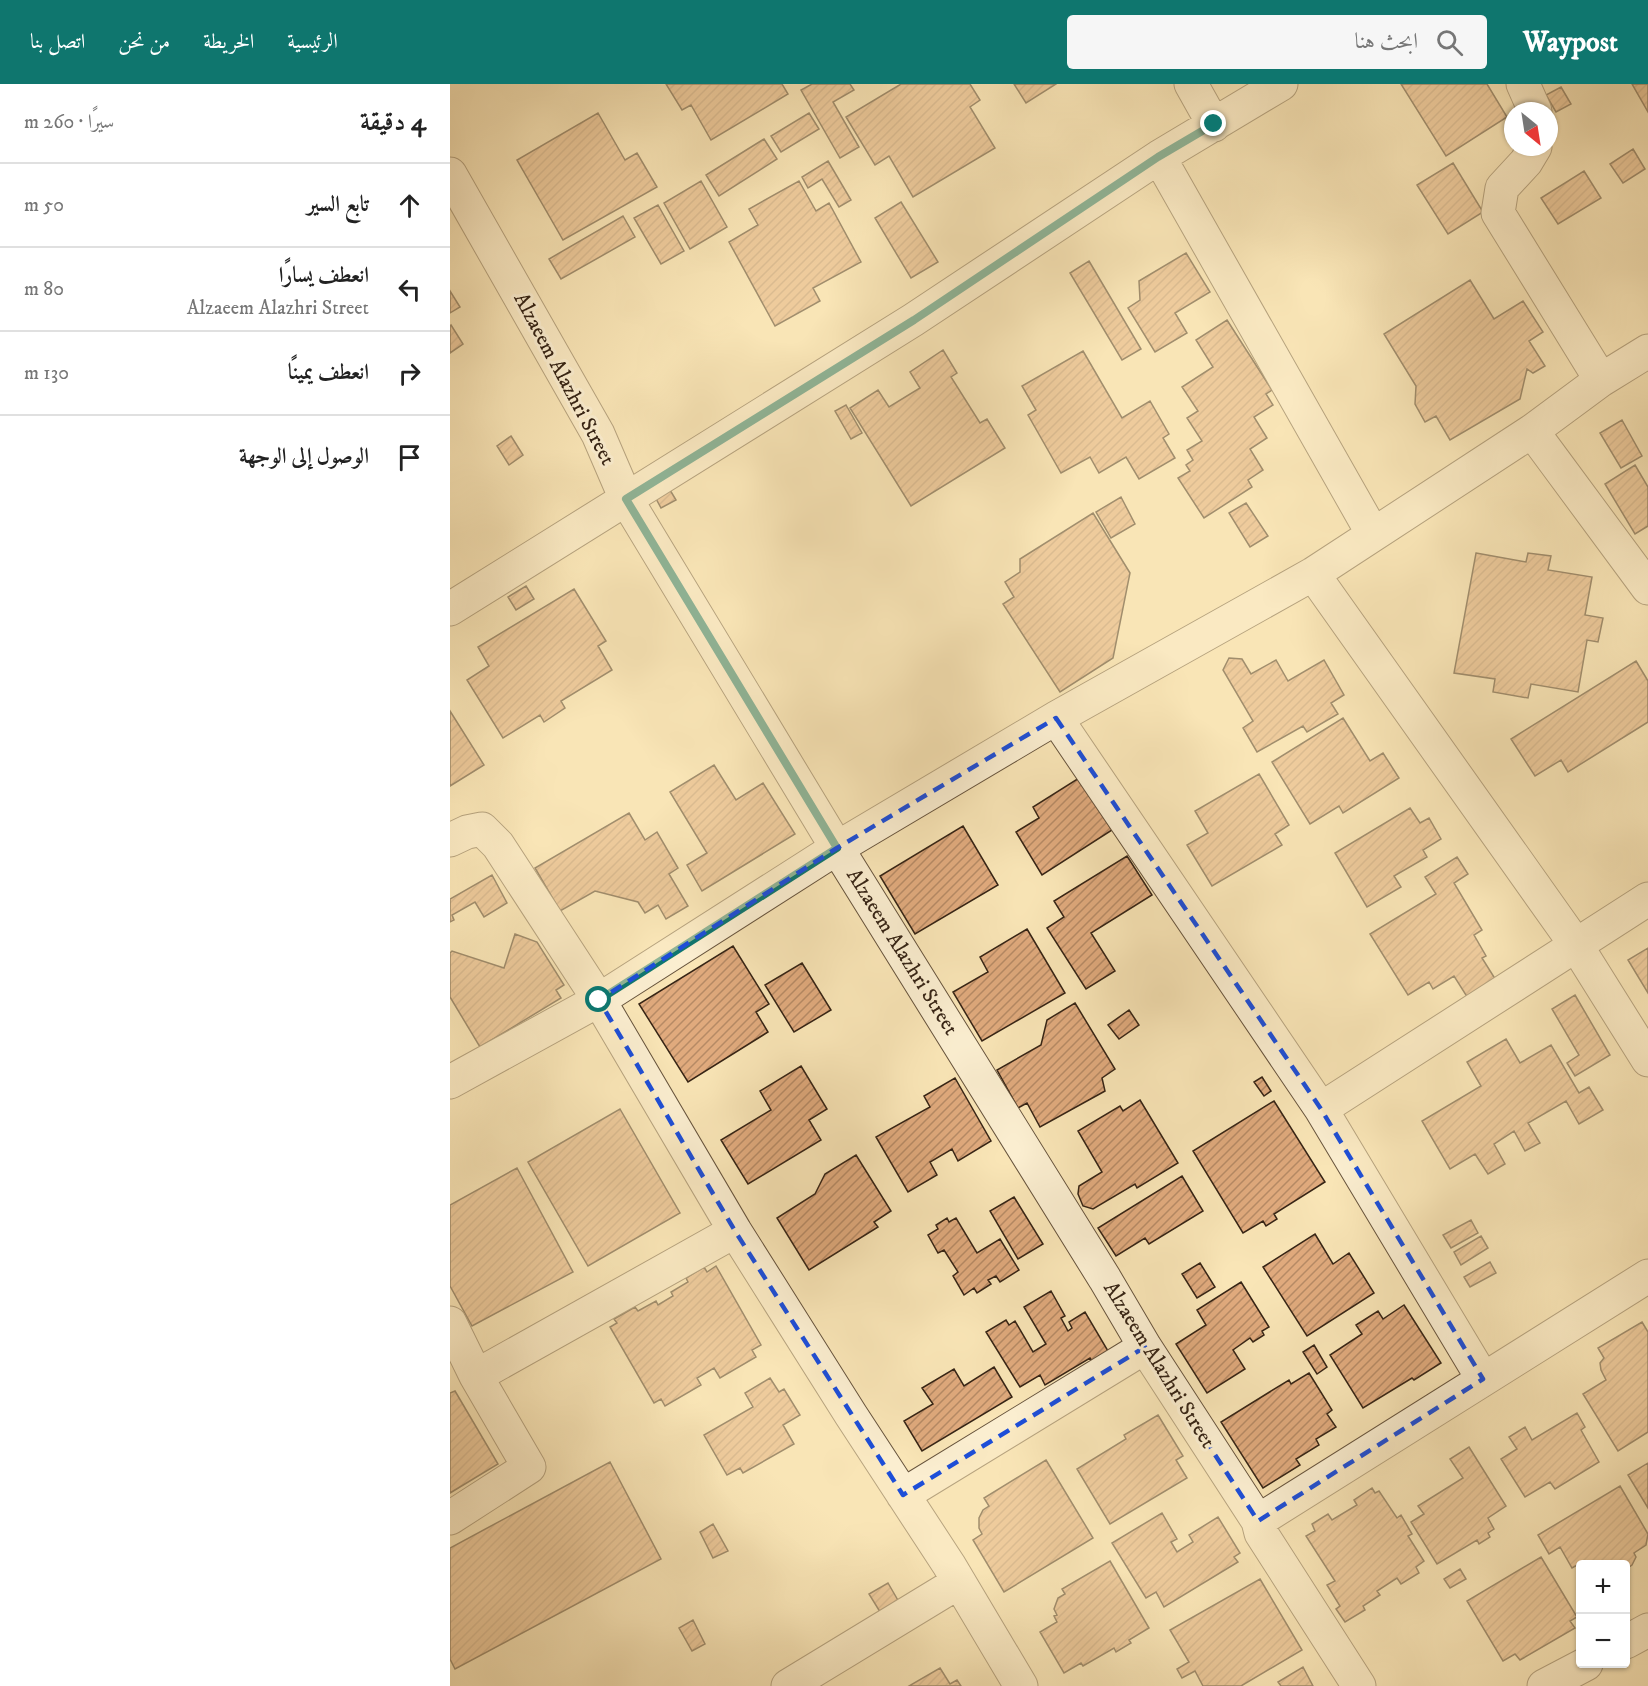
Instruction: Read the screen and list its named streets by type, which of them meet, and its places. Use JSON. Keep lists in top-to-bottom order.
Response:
{
  "streets": {
    "street": ["Alzaeem Alazhri Street"]
  },
  "north": "bottom right",
  "page": {
    "header": "Waypost",
    "search": "ابحث هنا",
    "nav": [
      "الرئيسية",
      "الخريطة",
      "من نحن",
      "اتصل بنا"
    ],
    "heading": ["4 دقيقة", "سيرًا · 260 m"],
    "list": [
      ["تابع السير", "50 m"],
      ["انعطف يسارًا", "Alzaeem Alazhri Street", "80 m"],
      ["انعطف يمينًا", "130 m"],
      "الوصول إلى الوجهة"
    ],
    "map_buttons": ["+", "−"]
  }
}
